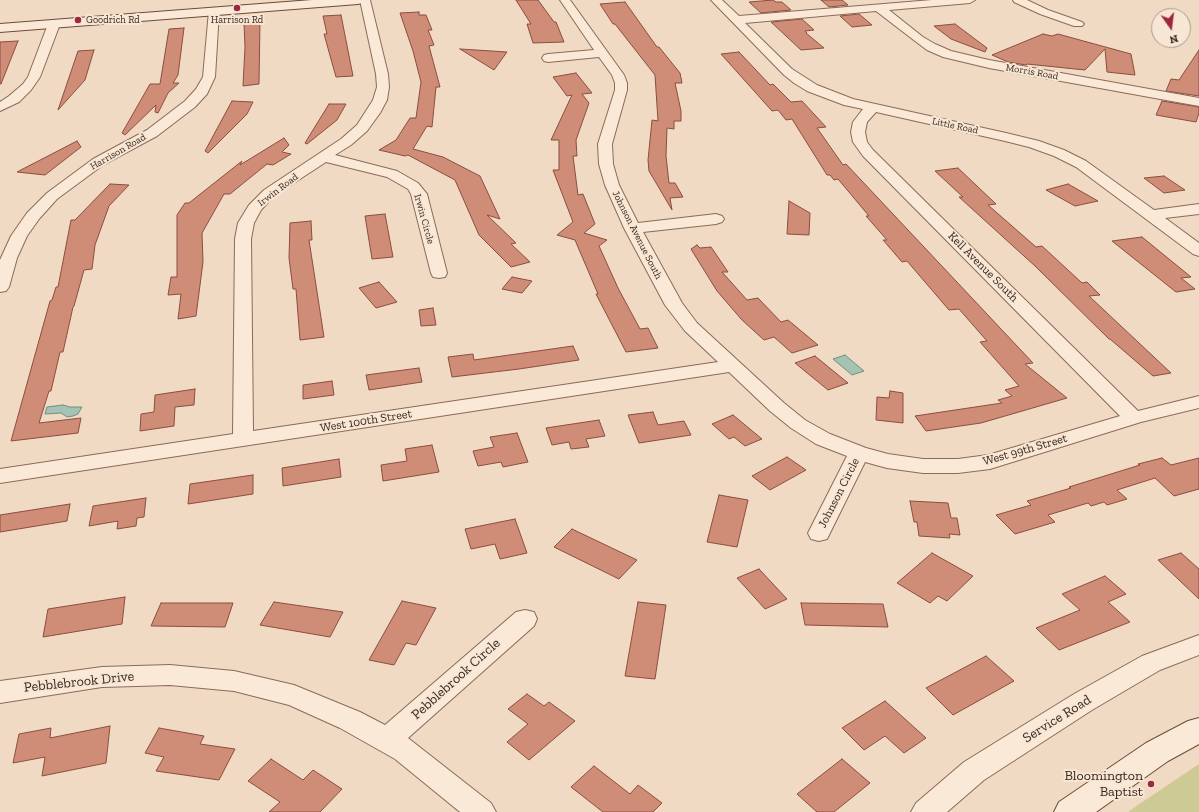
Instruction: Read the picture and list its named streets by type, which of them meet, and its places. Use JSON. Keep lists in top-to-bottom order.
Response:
{
  "streets": {
    "street": [
      "Morris Road",
      "Little Road",
      "Harrison Road",
      "Irwin Road",
      "Irwin Circle",
      "Johnson Avenue South",
      "Kell Avenue South",
      "West 100th Street",
      "West 99th Street",
      "Johnson Circle",
      "Pebblebrook Circle",
      "Pebblebrook Drive",
      "Service Road"
    ]
  },
  "crossings": [
    ["Little Road", "Kell Avenue South"],
    ["Irwin Road", "Irwin Circle"],
    ["Irwin Road", "West 100th Street"],
    ["Johnson Avenue South", "West 100th Street"],
    ["Johnson Avenue South", "West 99th Street"],
    ["Kell Avenue South", "West 99th Street"],
    ["West 100th Street", "West 99th Street"],
    ["West 99th Street", "Johnson Circle"],
    ["Pebblebrook Circle", "Pebblebrook Drive"]
  ],
  "places": ["Harrison Rd", "Goodrich Rd", "Bloomington Baptist"],
  "north": "bottom"
}
